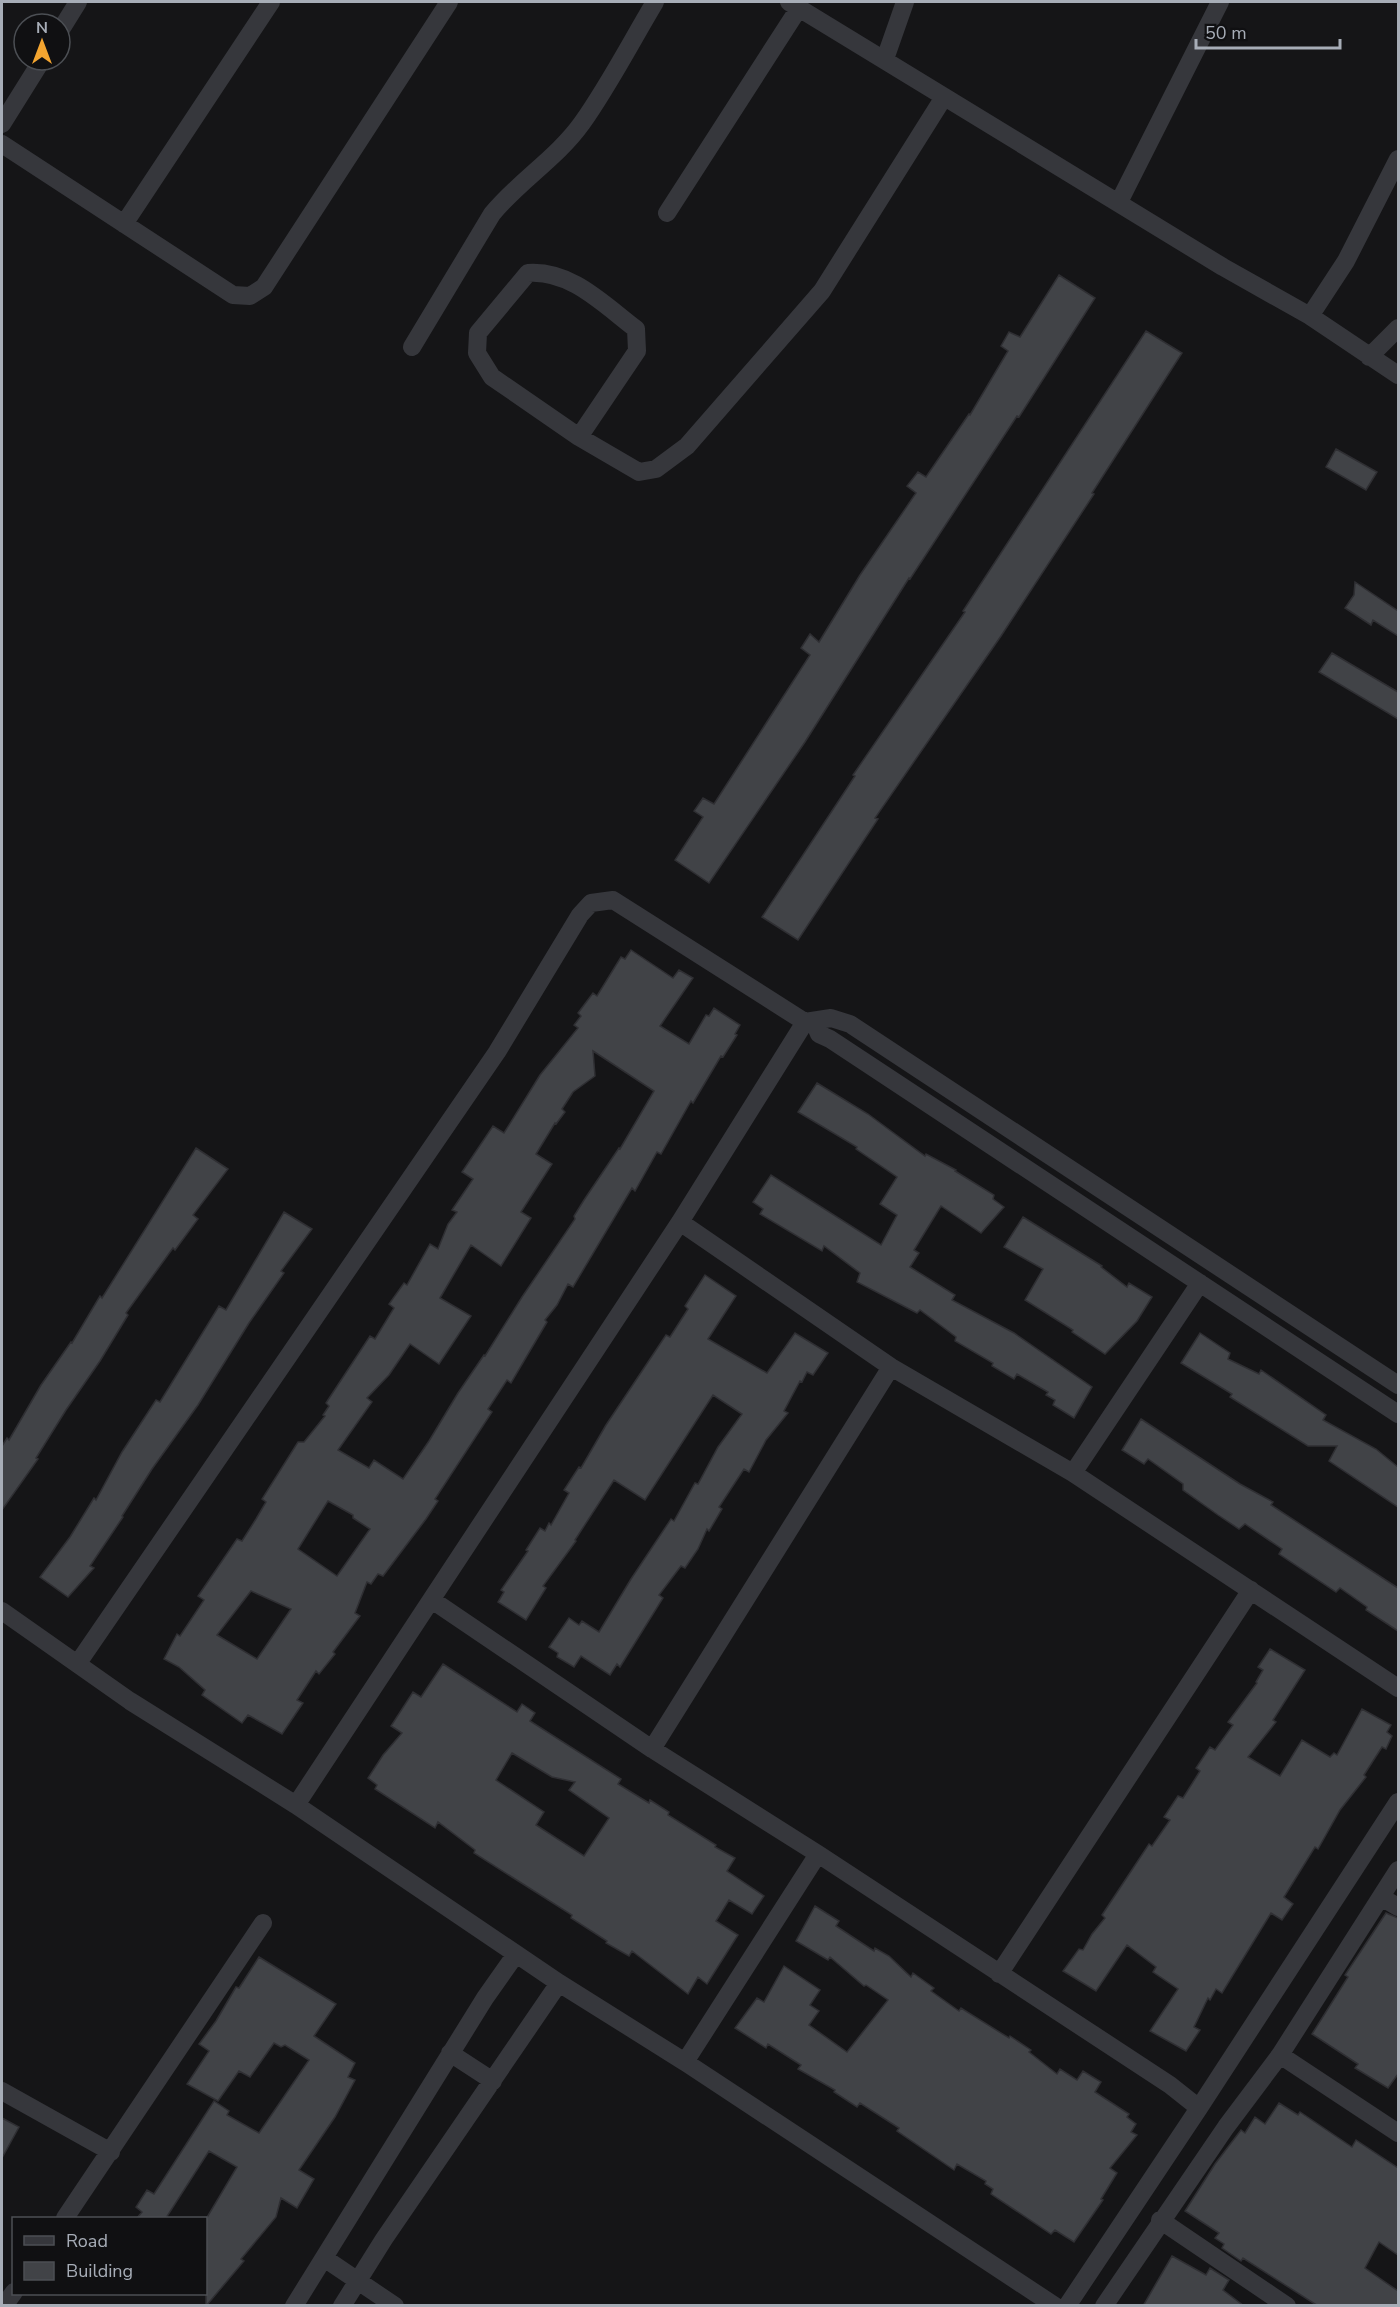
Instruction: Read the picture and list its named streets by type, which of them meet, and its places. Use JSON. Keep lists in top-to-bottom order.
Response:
{
  "legend": ["Road", "Building"],
  "scale_bar": "50 m",
  "north": "top"
}
